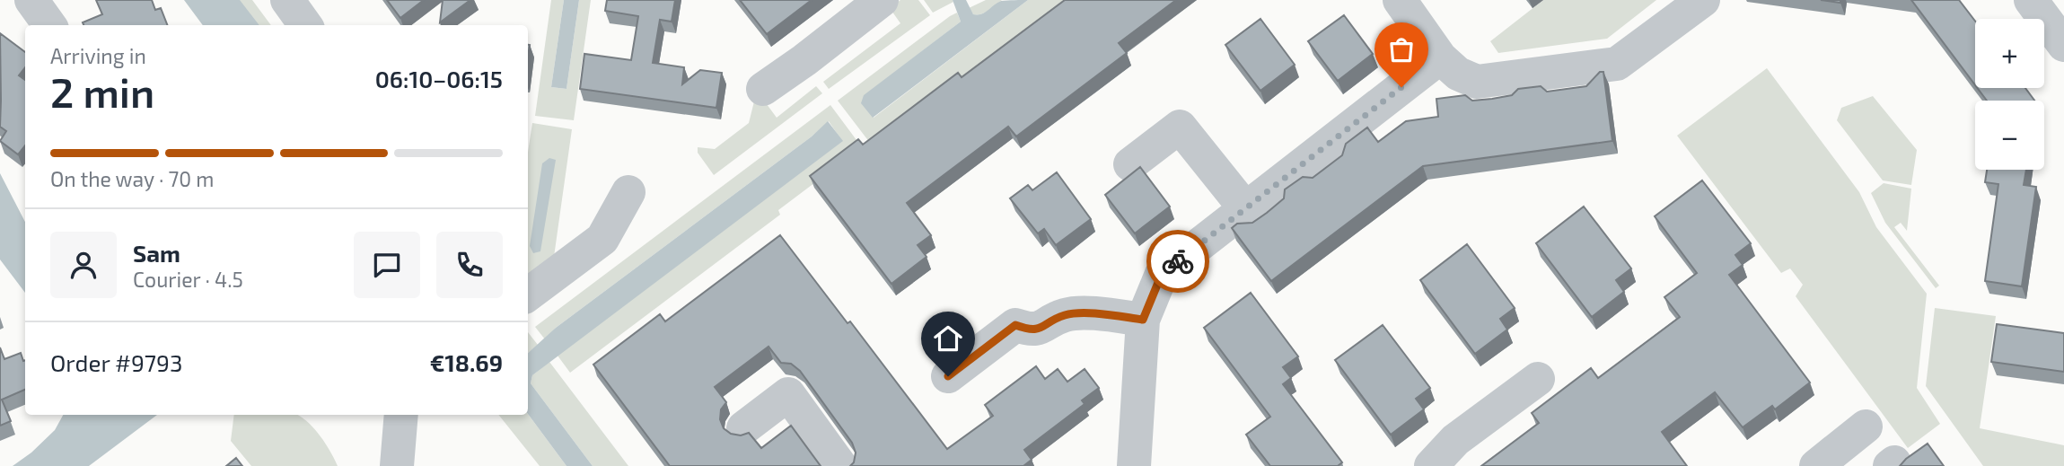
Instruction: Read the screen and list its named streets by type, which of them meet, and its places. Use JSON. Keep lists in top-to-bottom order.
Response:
{
  "page": {
    "map_buttons": ["+", "−"],
    "heading": ["2 min", "Arriving in", "06:10–06:15"],
    "panel": [
      "Sam",
      "Courier · 4.5",
      "Order #9793",
      "€18.69"
    ],
    "bar": "On the way · 70 m"
  }
}
